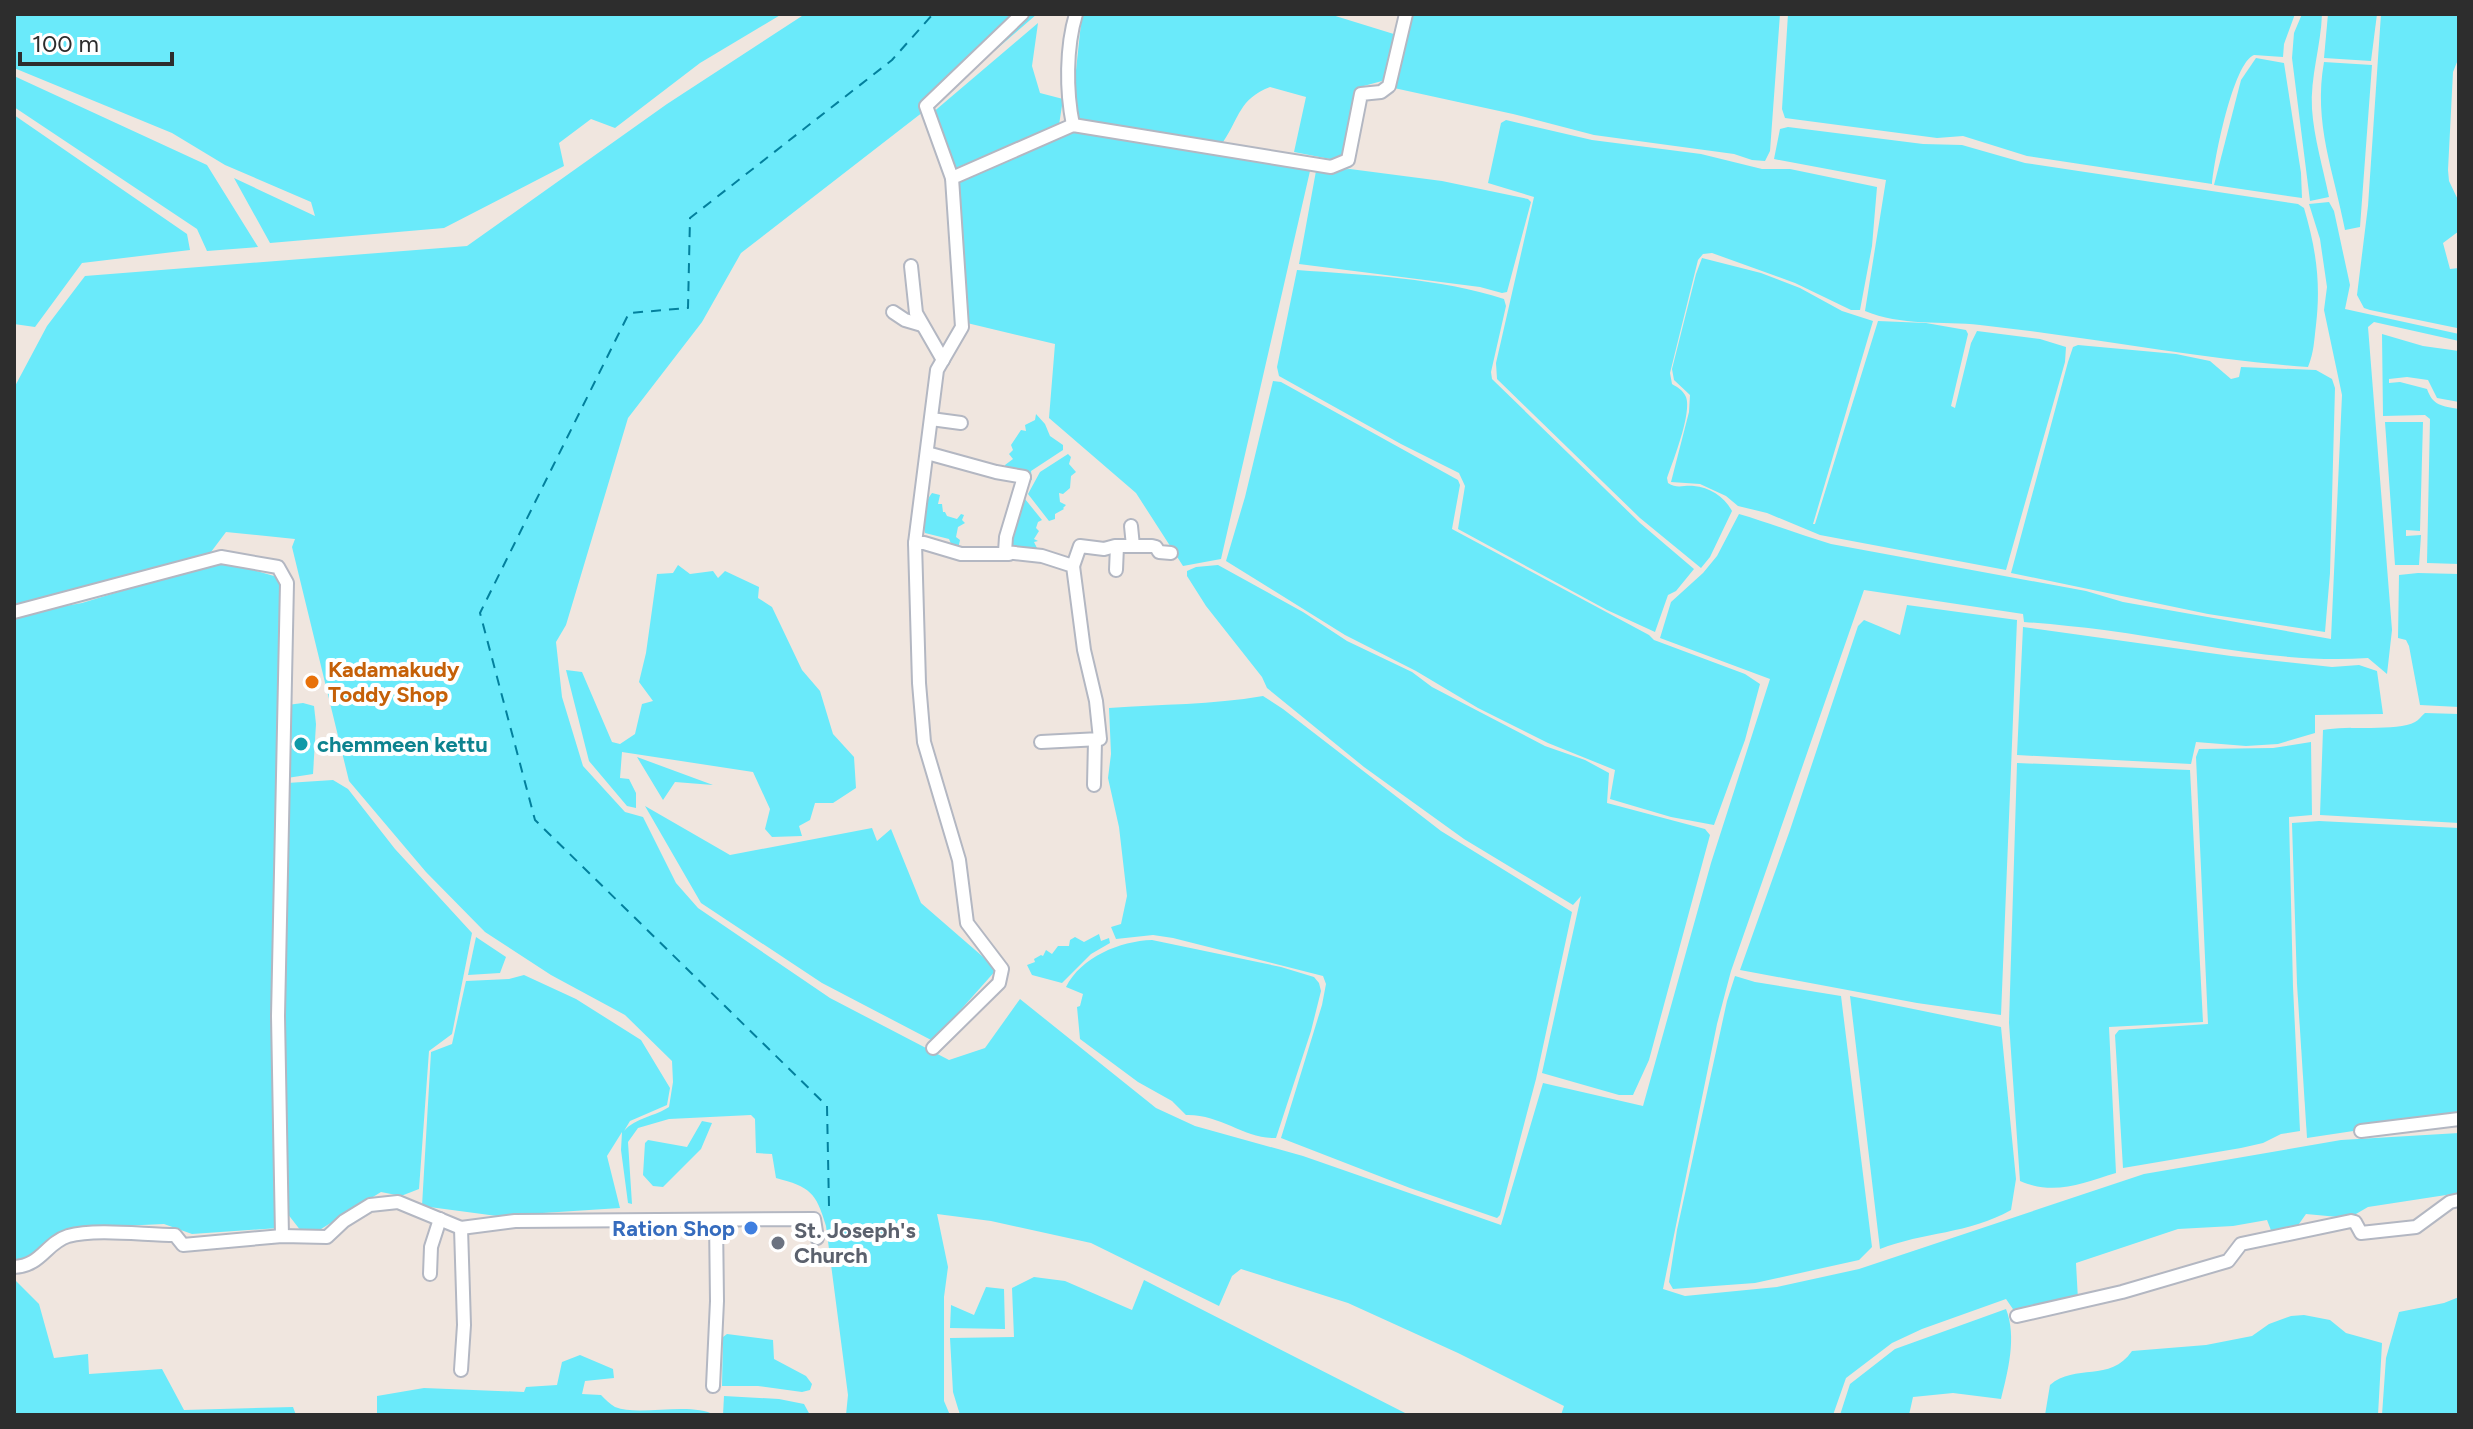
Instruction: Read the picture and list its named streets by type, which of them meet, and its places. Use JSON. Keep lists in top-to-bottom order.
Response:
{
  "places": [
    "Kadamakudy Toddy Shop",
    "chemmeen kettu",
    "Ration Shop",
    "St. Joseph's Church"
  ],
  "scale_bar": "100 m"
}
